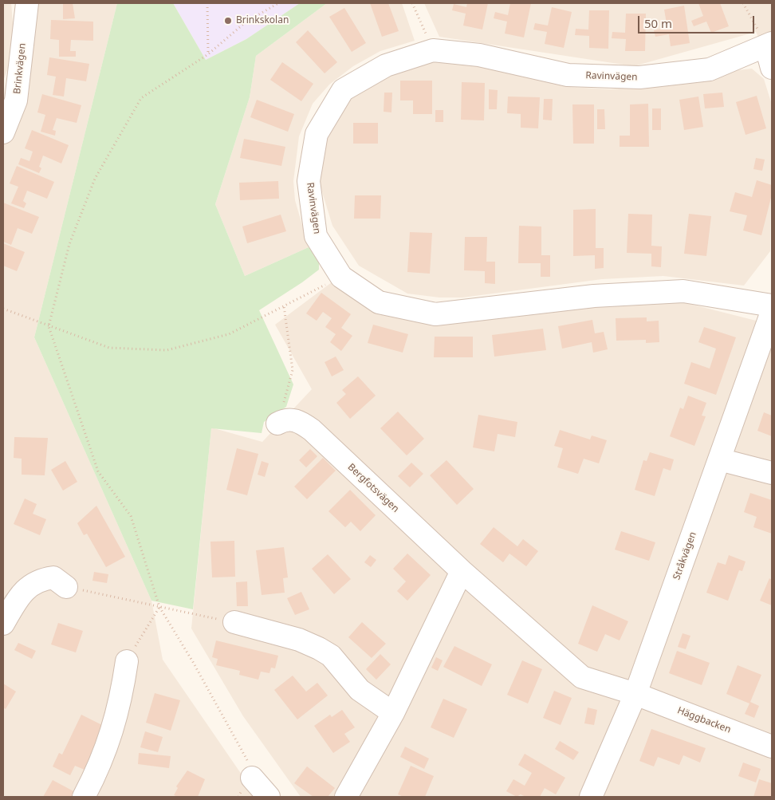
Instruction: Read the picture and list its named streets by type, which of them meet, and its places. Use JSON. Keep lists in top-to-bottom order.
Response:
{
  "streets": {
    "street": [
      "Brinkvägen",
      "Ravinvägen",
      "Bergfotsvägen",
      "Stråkvägen",
      "Häggbacken"
    ]
  },
  "crossings": [
    ["Bergfotsvägen", "Stråkvägen"],
    ["Bergfotsvägen", "Häggbacken"],
    ["Stråkvägen", "Häggbacken"]
  ],
  "places": ["Brinkskolan"],
  "scale_bar": "50 m"
}
